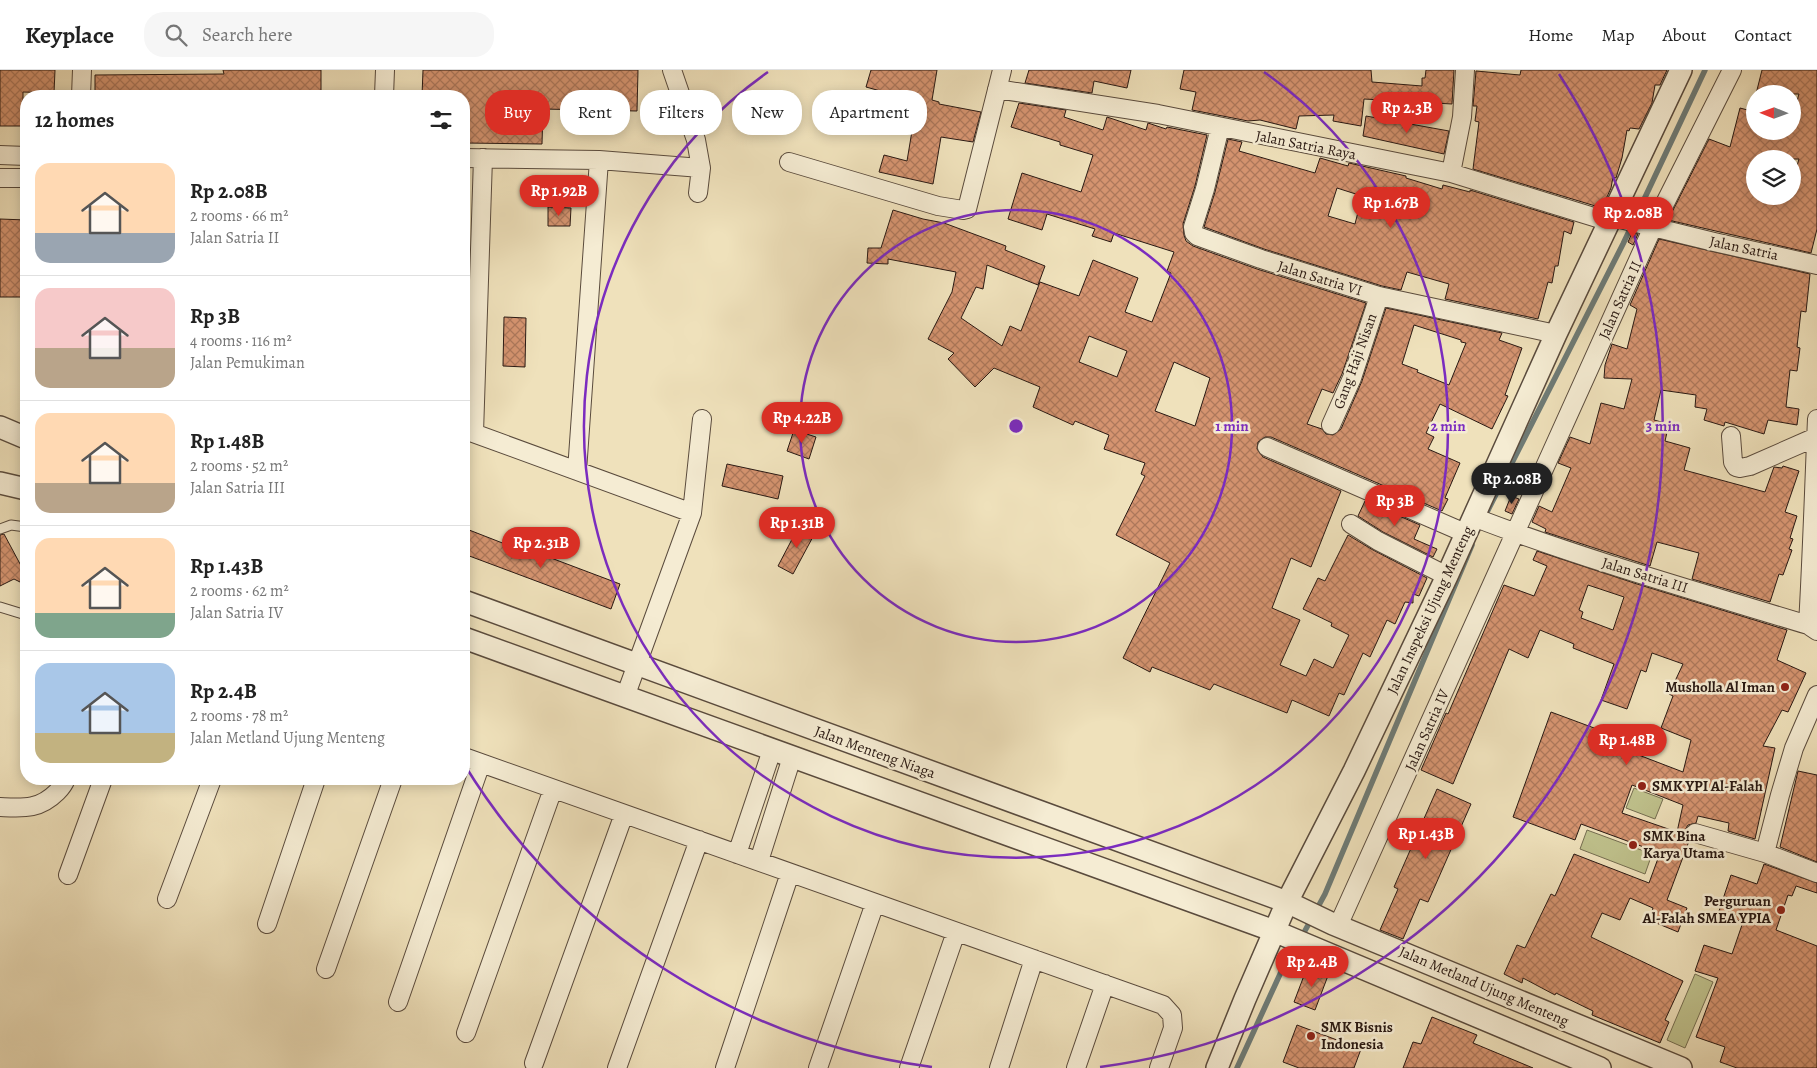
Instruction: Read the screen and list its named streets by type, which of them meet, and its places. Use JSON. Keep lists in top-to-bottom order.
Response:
{
  "streets": {
    "street": [
      "Jalan Satria Raya",
      "Jalan Satria",
      "Jalan Satria VI",
      "Jalan Satria II",
      "Gang Haji Nisan",
      "Jalan Satria III",
      "Jalan Inspeksi Ujung Menteng",
      "Jalan Satria IV",
      "Jalan Menteng Niaga",
      "Jalan Metland Ujung Menteng"
    ]
  },
  "crossings": [
    ["Jalan Satria Raya", "Jalan Satria"],
    ["Jalan Satria Raya", "Jalan Satria VI"],
    ["Jalan Satria Raya", "Jalan Inspeksi Ujung Menteng"],
    ["Jalan Satria", "Jalan Satria II"],
    ["Jalan Satria", "Jalan Inspeksi Ujung Menteng"],
    ["Jalan Satria VI", "Gang Haji Nisan"],
    ["Jalan Satria VI", "Jalan Inspeksi Ujung Menteng"],
    ["Jalan Satria II", "Jalan Satria III"],
    ["Jalan Satria II", "Jalan Satria IV"],
    ["Jalan Satria III", "Jalan Inspeksi Ujung Menteng"],
    ["Jalan Satria III", "Jalan Satria IV"],
    ["Jalan Inspeksi Ujung Menteng", "Jalan Menteng Niaga"],
    ["Jalan Inspeksi Ujung Menteng", "Jalan Metland Ujung Menteng"],
    ["Jalan Satria IV", "Jalan Metland Ujung Menteng"],
    ["Jalan Menteng Niaga", "Jalan Metland Ujung Menteng"]
  ],
  "places": [
    "Musholla Al Iman",
    "SMK YPI Al-Falah",
    "SMK Bina Karya Utama",
    "Perguruan Al-Falah SMEA YPIA",
    "SMK Bisnis Indonesia"
  ],
  "north": "left",
  "page": {
    "header": "Keyplace",
    "search": "Search here",
    "nav": [
      "Home",
      "Map",
      "About",
      "Contact"
    ],
    "chip": [
      "Buy",
      "Rent",
      "Filters",
      "New",
      "Apartment"
    ],
    "heading": "12 homes",
    "price": [
      "Rp 2.3B",
      "Rp 1.92B",
      "Rp 1.67B",
      "Rp 2.08B",
      "Rp 4.22B",
      "Rp 2.08B",
      "Rp 3B",
      "Rp 1.31B",
      "Rp 2.31B",
      "Rp 1.48B",
      "Rp 1.43B",
      "Rp 2.4B"
    ],
    "list": [
      {
        "name": "Rp 2.08B",
        "note": "2 rooms · 66 m² · Jalan Satria II"
      },
      {
        "name": "Rp 3B",
        "note": "4 rooms · 116 m² · Jalan Pemukiman"
      },
      {
        "name": "Rp 1.48B",
        "note": "2 rooms · 52 m² · Jalan Satria III"
      },
      {
        "name": "Rp 1.43B",
        "note": "2 rooms · 62 m² · Jalan Satria IV"
      },
      {
        "name": "Rp 2.4B",
        "note": "2 rooms · 78 m² · Jalan Metland Ujung Menteng"
      }
    ]
  },
  "rings": ["1 min", "2 min", "3 min"]
}
